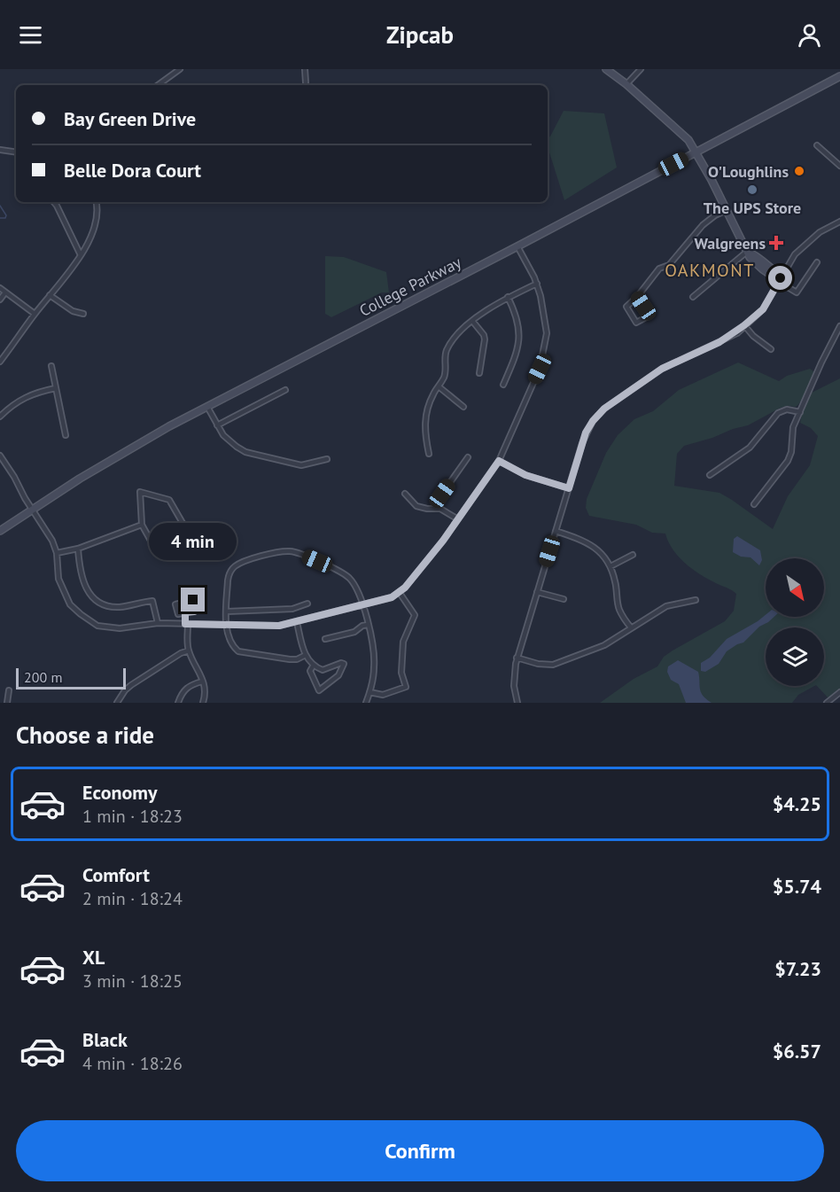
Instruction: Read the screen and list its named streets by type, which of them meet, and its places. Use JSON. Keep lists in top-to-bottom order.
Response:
{
  "streets": {
    "main road": ["College Parkway"]
  },
  "districts": ["OAKMONT"],
  "places": {
    "other": ["O'Loughlins", "The UPS Store"],
    "health": ["Walgreens"]
  },
  "scale_bar": "200 m",
  "north": "bottom right",
  "page": {
    "header": "Zipcab",
    "banner": ["Bay Green Drive", "Belle Dora Court"],
    "bubble": "4 min",
    "scale": "200 m",
    "heading": "Choose a ride",
    "list": [
      {
        "name": "Economy",
        "note": "1 min · 18:23",
        "value": "$4.25"
      },
      {
        "name": "Comfort",
        "note": "2 min · 18:24",
        "value": "$5.74"
      },
      {
        "name": "XL",
        "note": "3 min · 18:25",
        "value": "$7.23"
      },
      {
        "name": "Black",
        "note": "4 min · 18:26",
        "value": "$6.57"
      }
    ],
    "buttons": "Confirm"
  }
}
